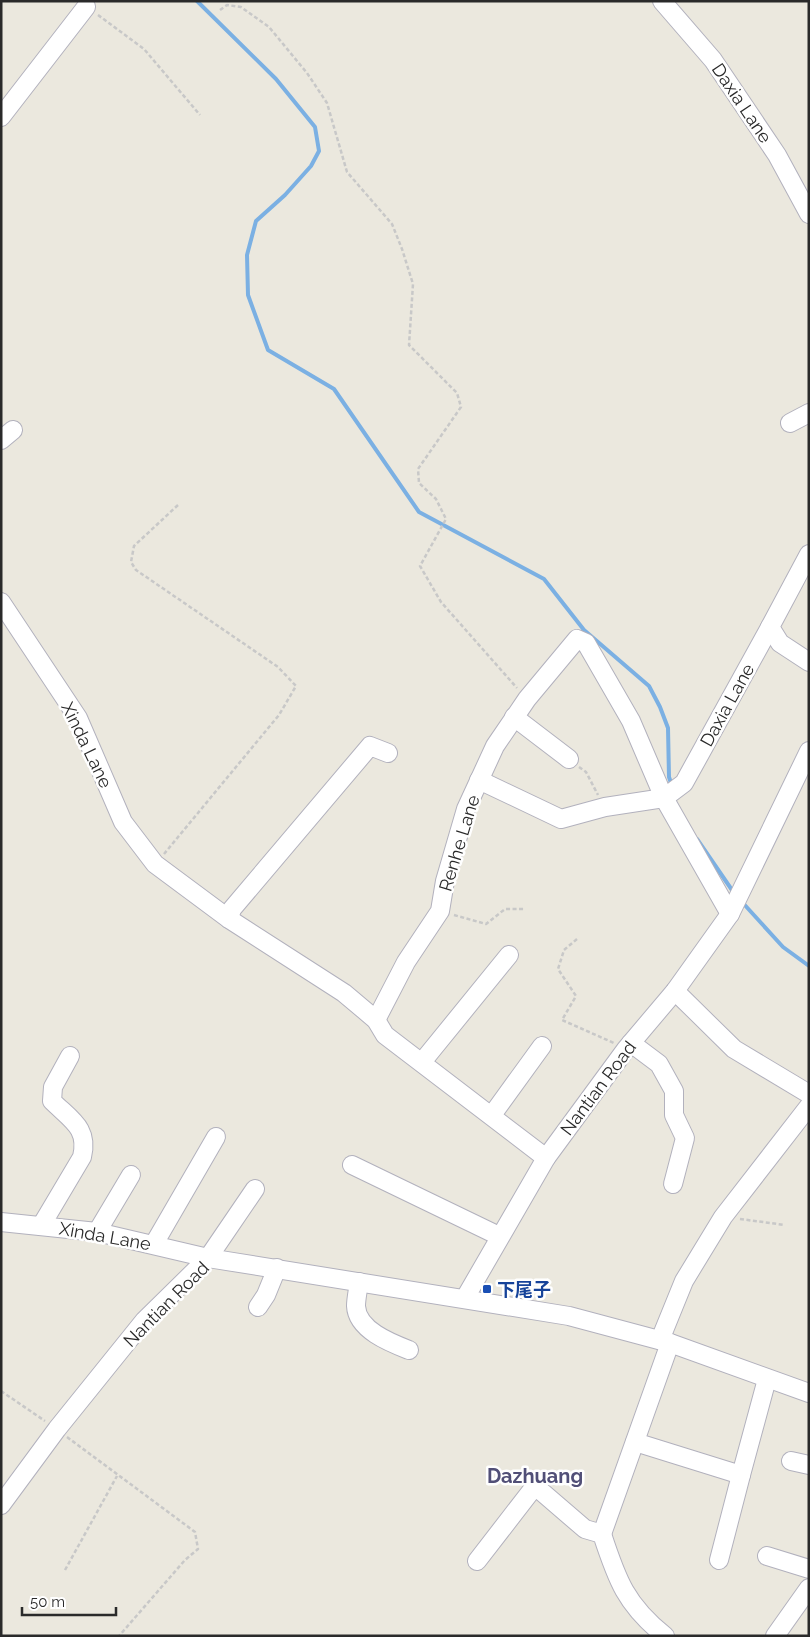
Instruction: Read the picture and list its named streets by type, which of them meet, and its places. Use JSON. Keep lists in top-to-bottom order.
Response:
{
  "streets": {
    "street": [
      "Daxia Lane",
      "Xinda Lane",
      "Renhe Lane",
      "Nantian Road"
    ]
  },
  "crossings": [
    ["Daxia Lane", "Renhe Lane"],
    ["Xinda Lane", "Nantian Road"]
  ],
  "districts": ["Dazhuang"],
  "places": {
    "transit": ["下尾子"]
  },
  "scale_bar": "50 m"
}
